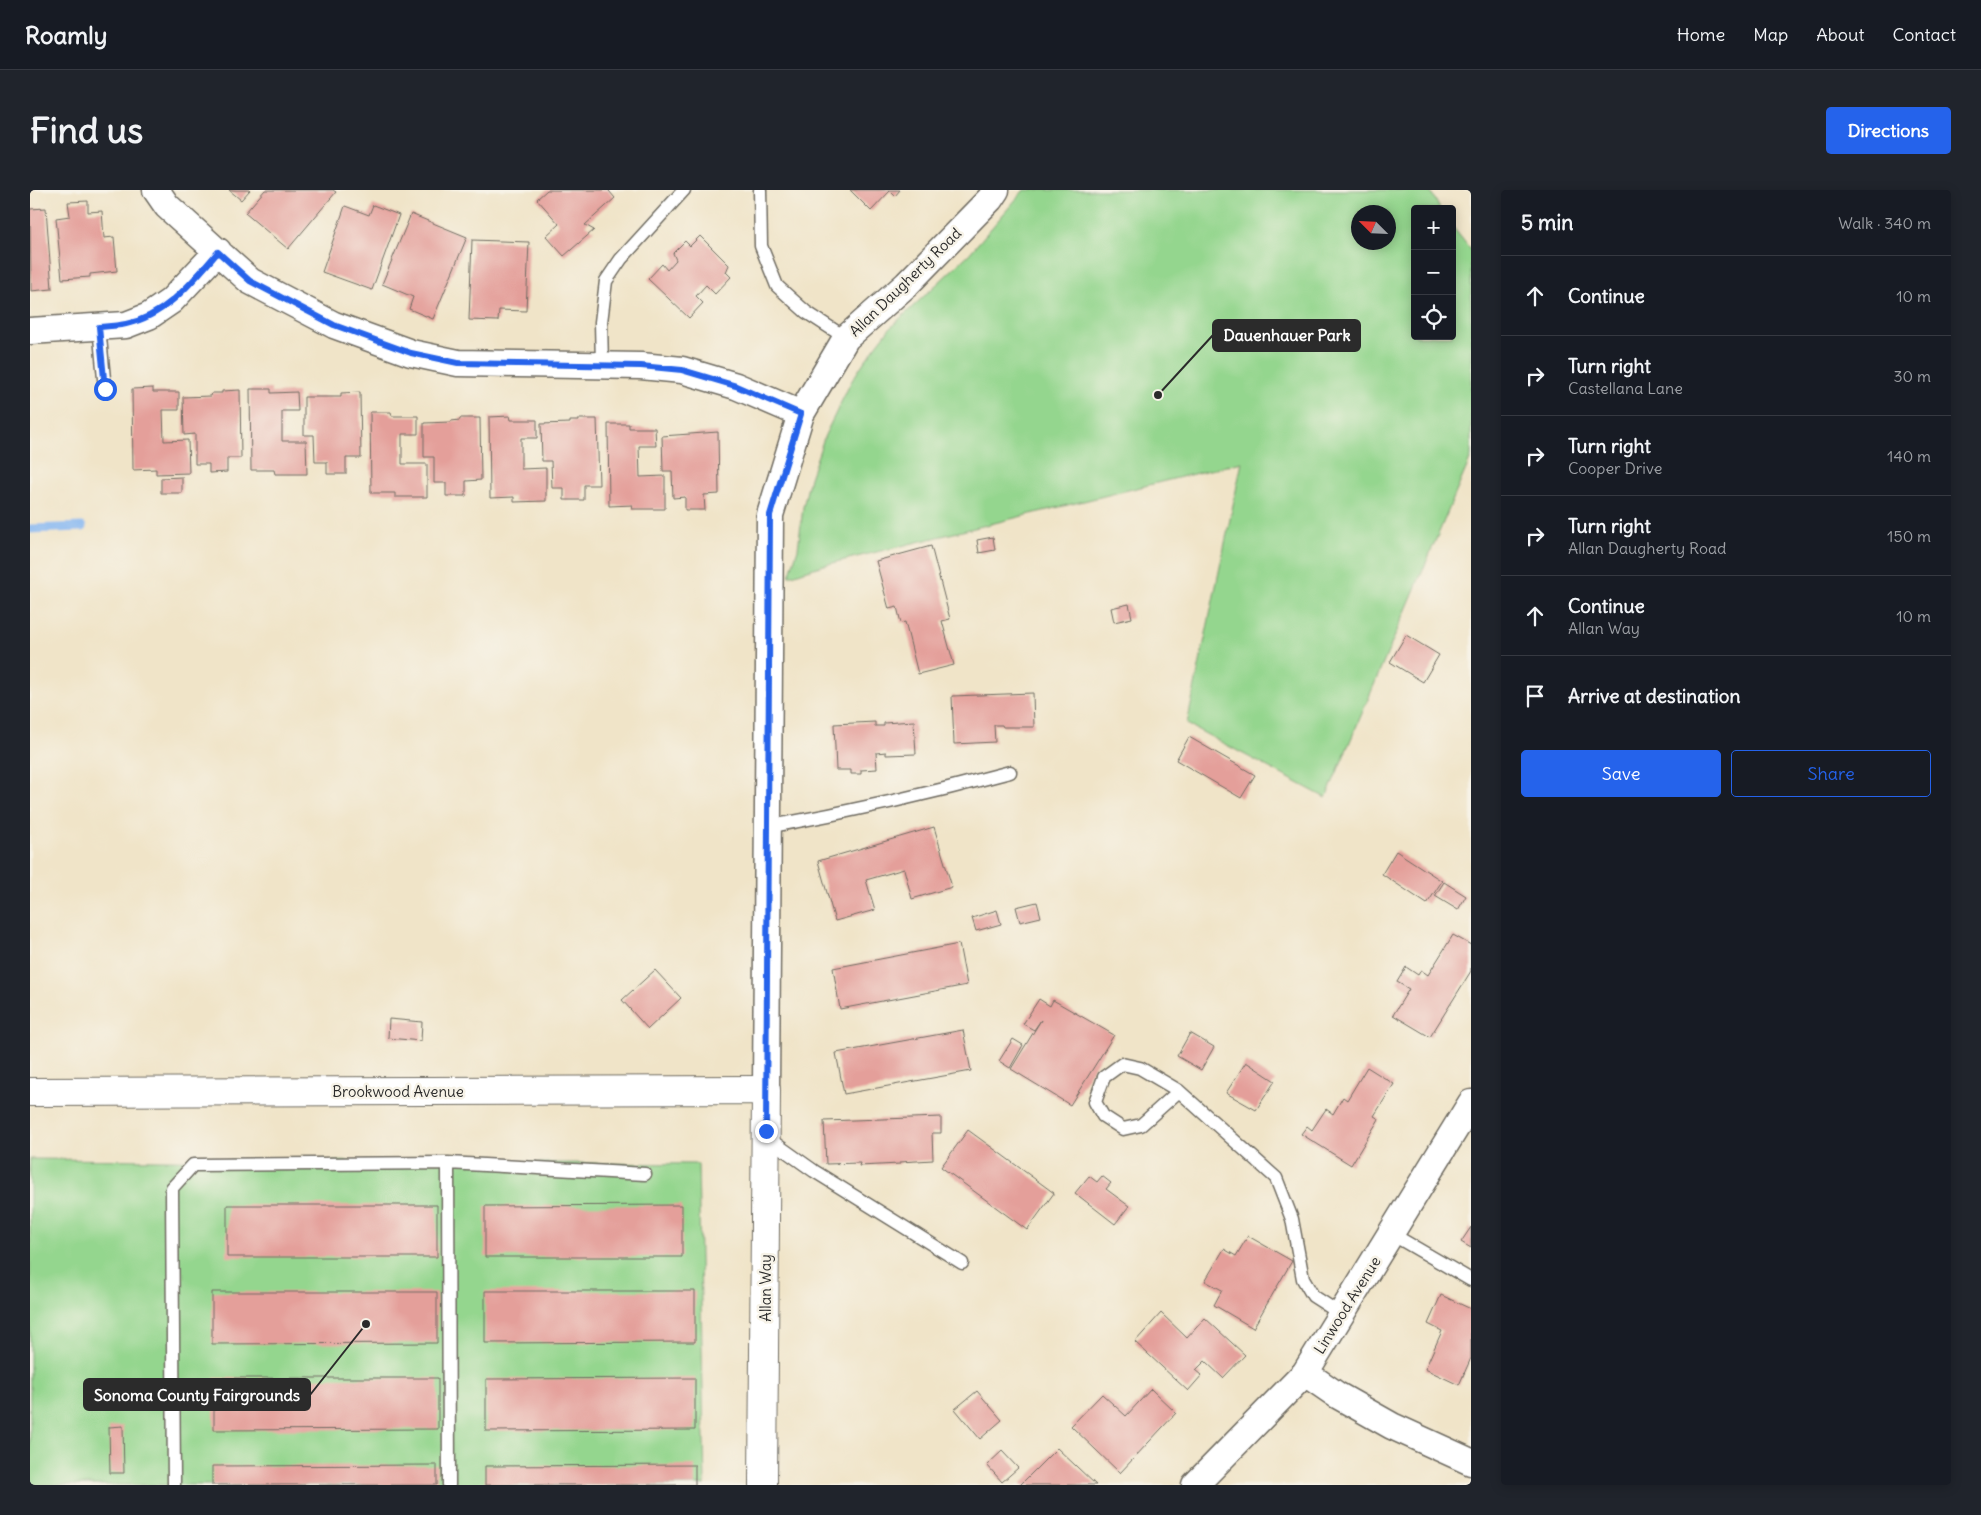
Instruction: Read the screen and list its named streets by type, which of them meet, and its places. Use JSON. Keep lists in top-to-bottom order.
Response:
{
  "streets": {
    "street": [
      "Allan Daugherty Road",
      "Brookwood Avenue",
      "Allan Way",
      "Linwood Avenue"
    ]
  },
  "crossings": [
    ["Allan Daugherty Road", "Brookwood Avenue"],
    ["Allan Daugherty Road", "Allan Way"],
    ["Brookwood Avenue", "Allan Way"]
  ],
  "places": ["Dauenhauer Park", "Sonoma County Fairgrounds"],
  "north": "top left",
  "page": {
    "header": "Roamly",
    "nav": [
      "Home",
      "Map",
      "About",
      "Contact"
    ],
    "buttons": [
      "Directions",
      ["Save", "Share"]
    ],
    "title": "Find us",
    "heading": ["5 min", "Walk · 340 m"],
    "map_buttons": ["+", "−"],
    "list": [
      ["Continue", "10 m"],
      ["Turn right", "Castellana Lane", "30 m"],
      ["Turn right", "Cooper Drive", "140 m"],
      ["Turn right", "Allan Daugherty Road", "150 m"],
      ["Continue", "Allan Way", "10 m"],
      "Arrive at destination"
    ]
  }
}
